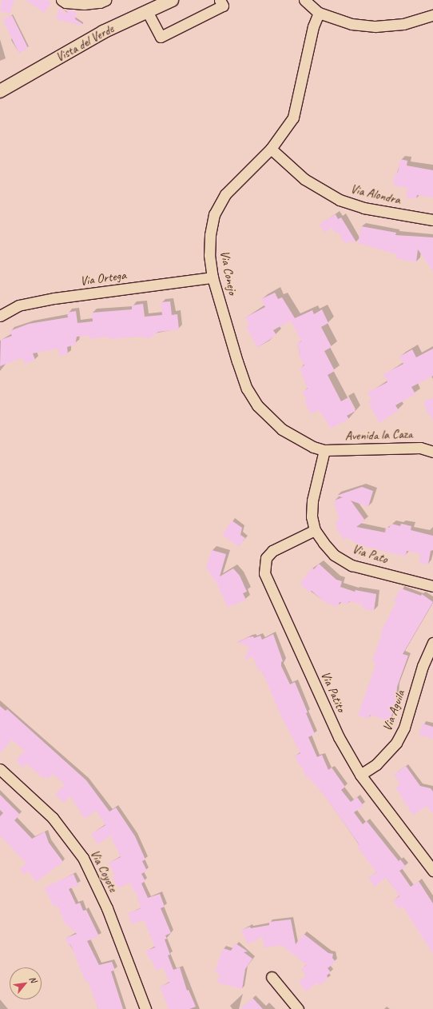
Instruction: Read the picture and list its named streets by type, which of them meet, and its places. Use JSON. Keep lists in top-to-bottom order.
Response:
{
  "streets": {
    "street": [
      "Vista del Verde",
      "Via Alondra",
      "Via Conejo",
      "Via Ortega",
      "Avenida la Caza",
      "Via Pato",
      "Via Patito",
      "Via Aguila",
      "Via Coyote"
    ]
  },
  "crossings": [
    ["Via Alondra", "Via Conejo"],
    ["Via Conejo", "Via Ortega"],
    ["Via Conejo", "Avenida la Caza"],
    ["Via Conejo", "Via Pato"],
    ["Avenida la Caza", "Via Pato"],
    ["Via Pato", "Via Patito"],
    ["Via Patito", "Via Aguila"]
  ],
  "north": "top right"
}
